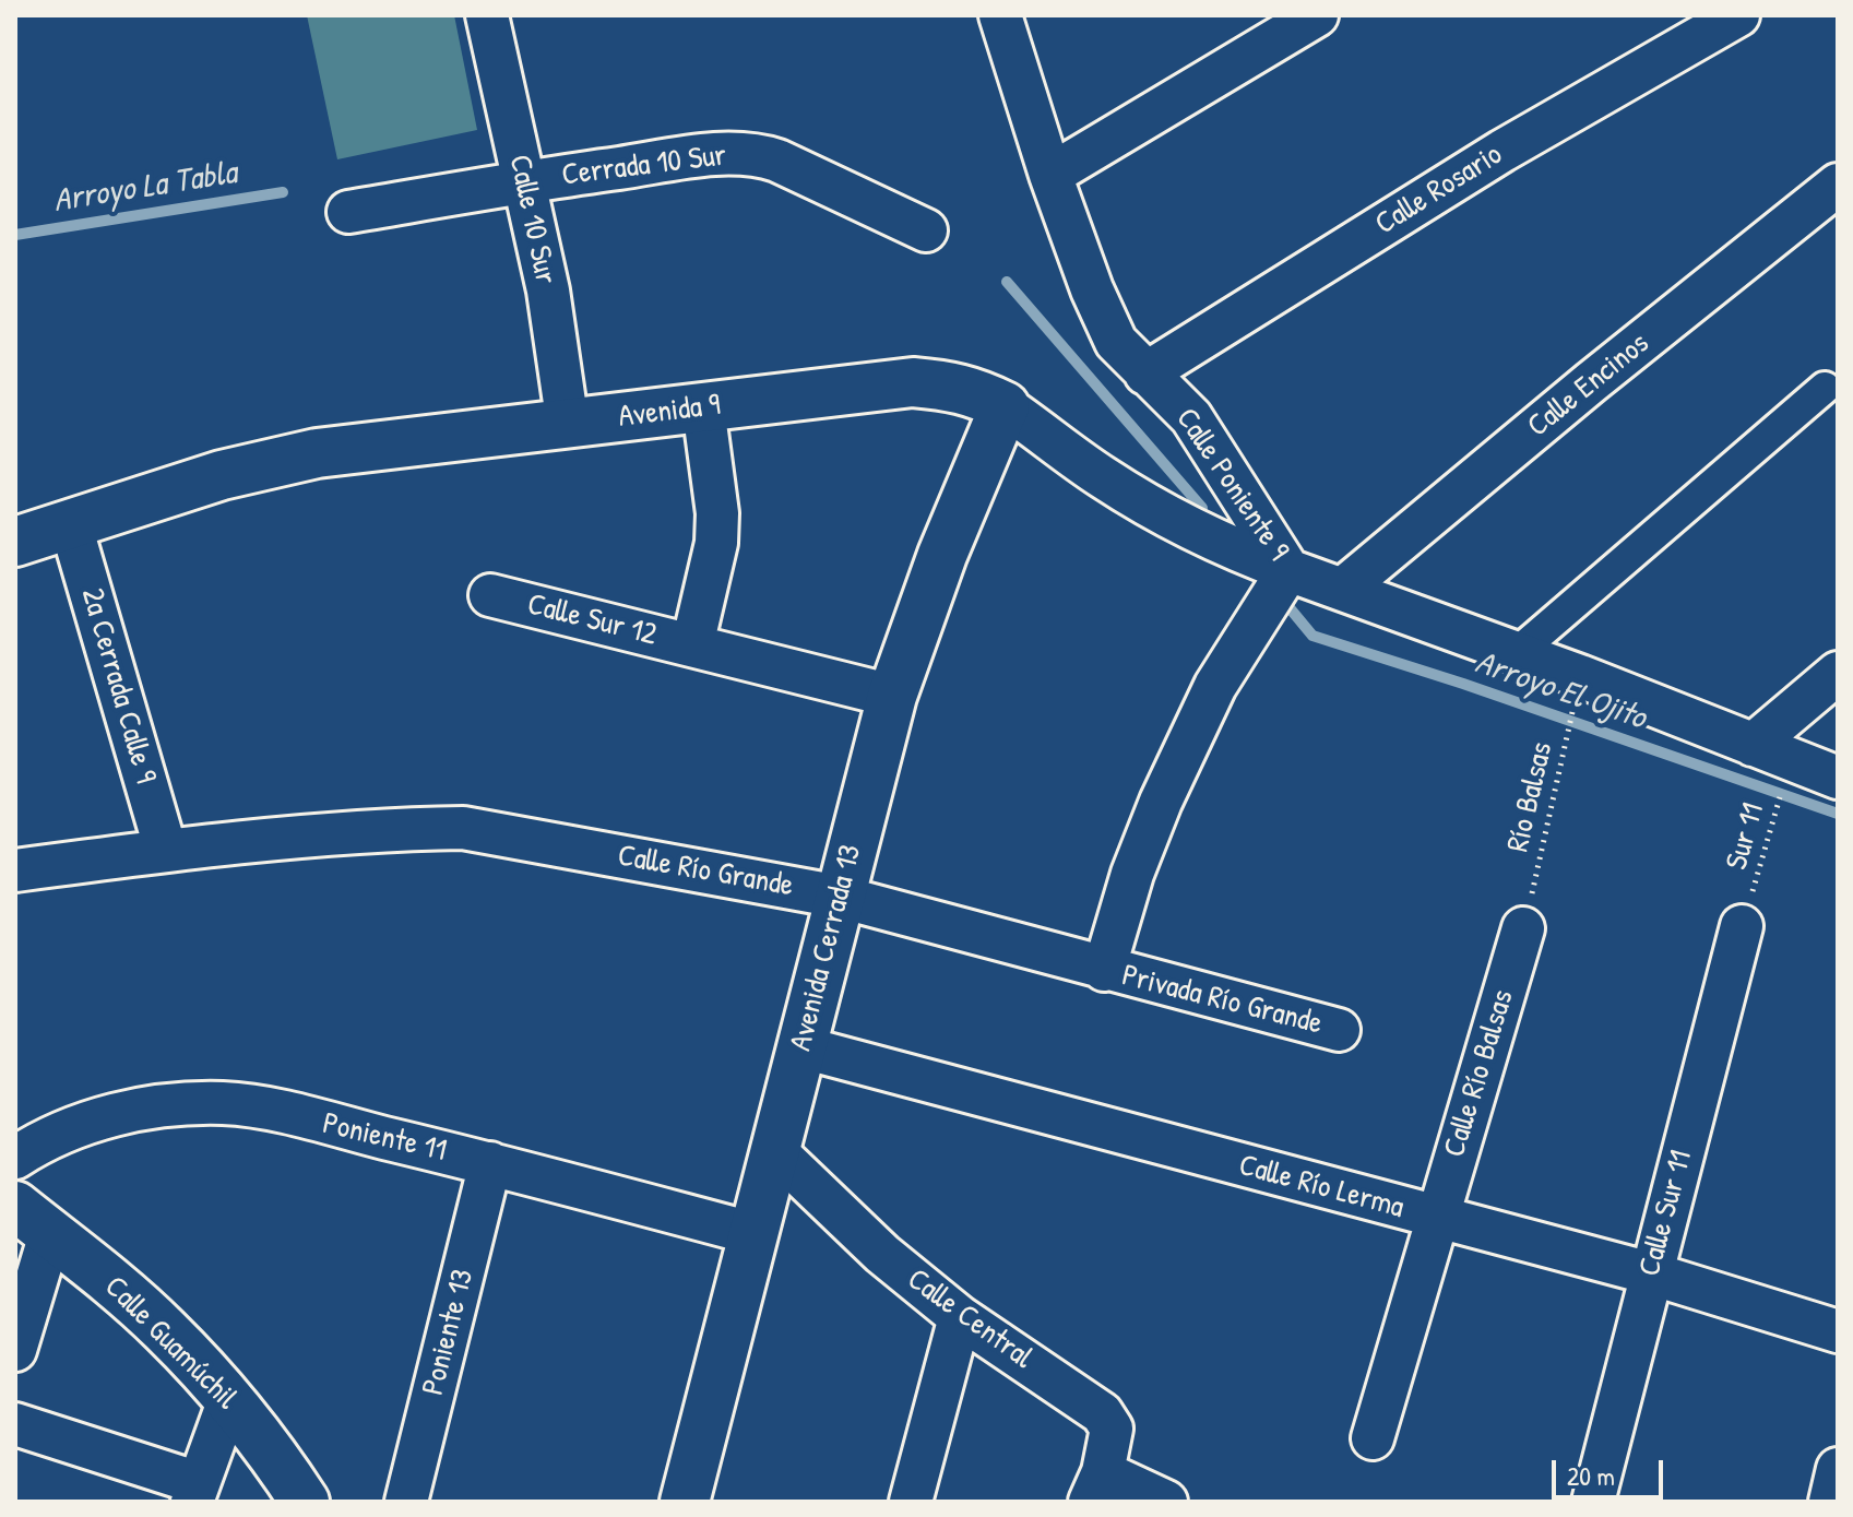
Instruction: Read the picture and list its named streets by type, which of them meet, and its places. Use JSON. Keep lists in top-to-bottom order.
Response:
{
  "streets": {
    "street": [
      "Cerrada 10 Sur",
      "Calle Rosario",
      "Calle 10 Sur",
      "Calle Encinos",
      "Avenida 9",
      "Calle Poniente 9",
      "Calle Sur 12",
      "2a Cerrada Calle 9",
      "Calle Río Grande",
      "Avenida Cerrada 13",
      "Privada Río Grande",
      "Calle Río Balsas",
      "Poniente 11",
      "Calle Río Lerma",
      "Calle Sur 11",
      "Calle Central",
      "Poniente 13",
      "Calle Guamúchil"
    ],
    "path": ["Río Balsas", "Sur 11"]
  },
  "crossings": [
    ["Cerrada 10 Sur", "Calle 10 Sur"],
    ["Calle Rosario", "Calle Poniente 9"],
    ["Calle 10 Sur", "Avenida 9"],
    ["Calle Encinos", "Calle Poniente 9"],
    ["Avenida 9", "Calle Poniente 9"],
    ["Avenida 9", "Calle Sur 12"],
    ["Avenida 9", "2a Cerrada Calle 9"],
    ["Avenida 9", "Avenida Cerrada 13"],
    ["Calle Poniente 9", "Río Balsas"],
    ["Calle Poniente 9", "Sur 11"],
    ["Calle Sur 12", "Avenida Cerrada 13"],
    ["2a Cerrada Calle 9", "Calle Río Grande"],
    ["Río Balsas", "Calle Río Balsas"],
    ["Sur 11", "Calle Sur 11"],
    ["Calle Río Grande", "Avenida Cerrada 13"],
    ["Calle Río Grande", "Privada Río Grande"],
    ["Avenida Cerrada 13", "Poniente 11"],
    ["Avenida Cerrada 13", "Calle Río Lerma"],
    ["Avenida Cerrada 13", "Calle Central"],
    ["Calle Río Balsas", "Calle Río Lerma"],
    ["Poniente 11", "Poniente 13"],
    ["Calle Río Lerma", "Calle Sur 11"]
  ],
  "water": ["Arroyo La Tabla", "Arroyo El Ojito"],
  "scale_bar": "20 m"
}
